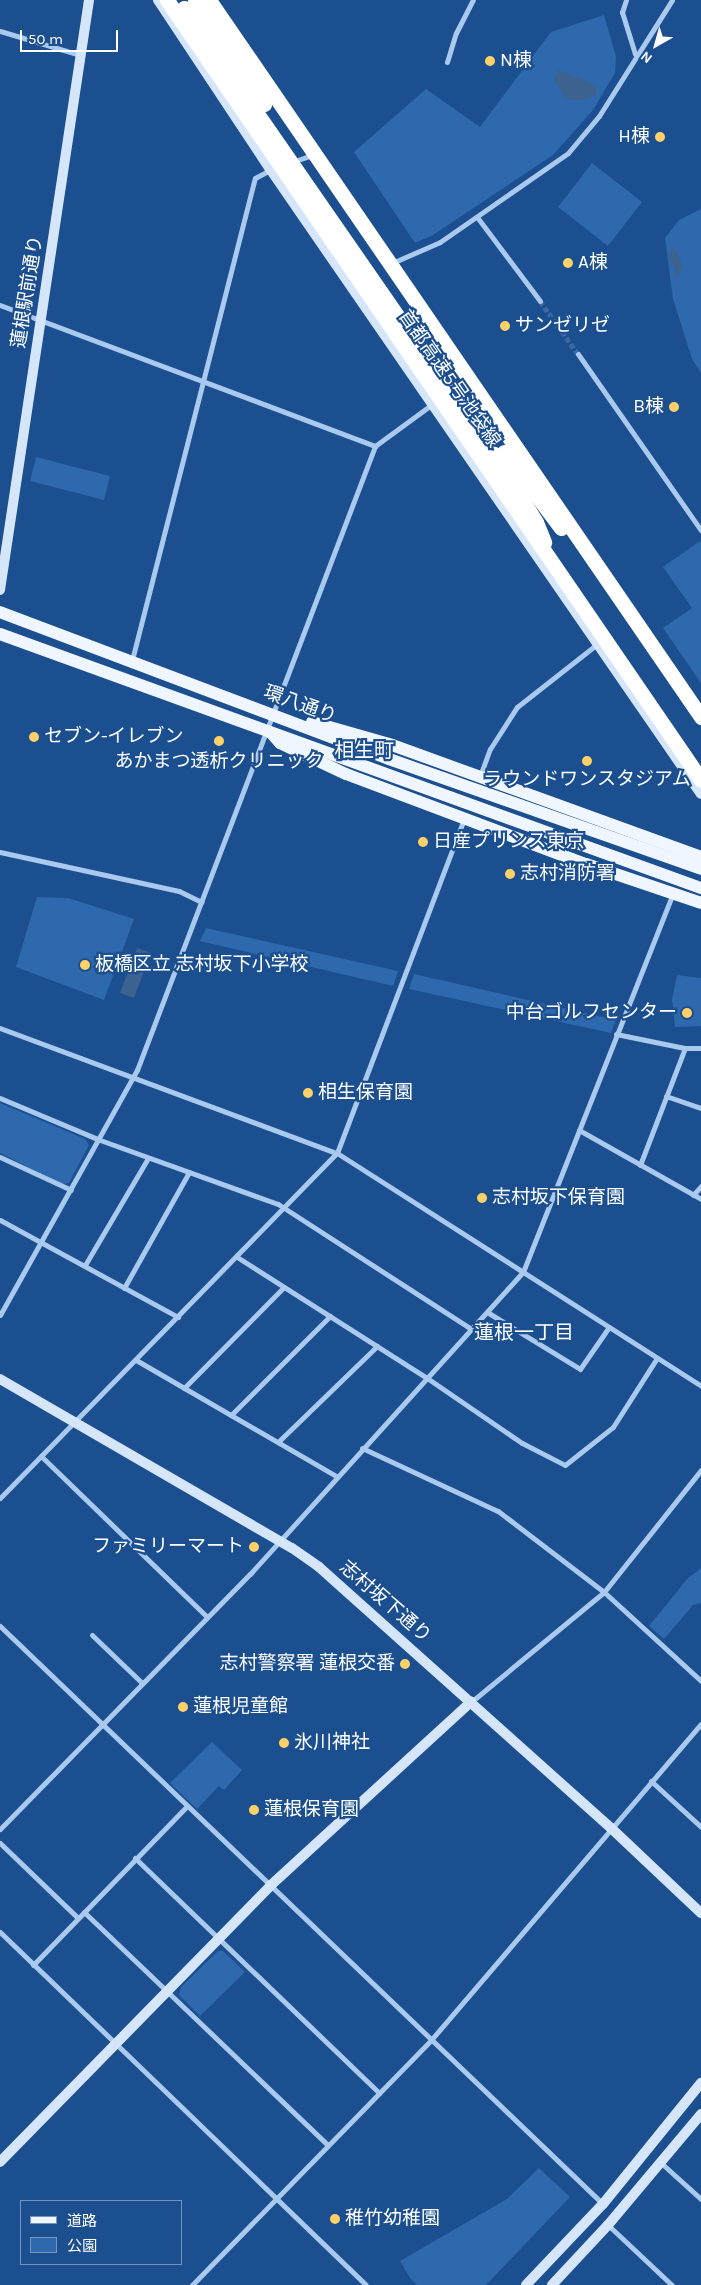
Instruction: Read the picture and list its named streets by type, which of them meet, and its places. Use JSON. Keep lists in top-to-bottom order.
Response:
{
  "streets": {
    "highway": ["首都高速5号池袋線"],
    "main road": ["環八通り"],
    "street": ["蓮根駅前通り", "志村坂下通り"]
  },
  "districts": ["相生町", "蓮根一丁目"],
  "places": [
    "N棟",
    "H棟",
    "A棟",
    "サンゼリゼ",
    "B棟",
    "セブン-イレブン",
    "あかまつ透析クリニック",
    "ラウンドワンスタジアム",
    "日産プリンス東京",
    "志村消防署",
    "板橋区立 志村坂下小学校",
    "中台ゴルフセンター",
    "相生保育園",
    "志村坂下保育園",
    "ファミリーマート",
    "志村警察署 蓮根交番",
    "蓮根児童館",
    "氷川神社",
    "蓮根保育園",
    "稚竹幼稚園"
  ],
  "legend": ["道路", "公園"],
  "scale_bar": "50 m",
  "north": "bottom left"
}
